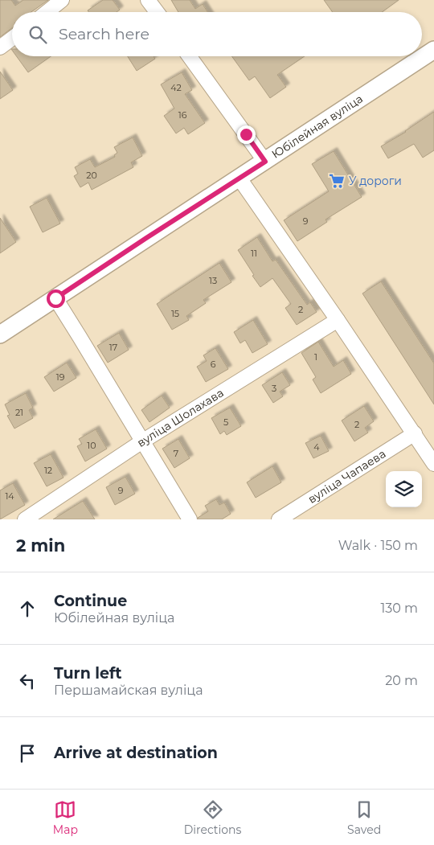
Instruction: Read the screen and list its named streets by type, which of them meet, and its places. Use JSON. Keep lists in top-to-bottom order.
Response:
{
  "streets": {
    "main road": ["Юбілейная вуліца"],
    "street": ["вуліца Шолахава", "вуліца Чапаева"]
  },
  "places": {
    "supermarket": ["У дороги"]
  },
  "house_numbers": [
    "42",
    "16",
    "20",
    "9",
    "11",
    "13",
    "2",
    "15",
    "17",
    "1",
    "6",
    "19",
    "3",
    "21",
    "5",
    "2",
    "10",
    "4",
    "7",
    "12",
    "9",
    "14"
  ],
  "page": {
    "search": "Search here",
    "heading": ["2 min", "Walk · 150 m"],
    "list": [
      ["Continue", "Юбілейная вуліца", "130 m"],
      ["Turn left", "Першамайская вуліца", "20 m"],
      "Arrive at destination"
    ],
    "nav": ["Map", "Directions", "Saved"]
  }
}
